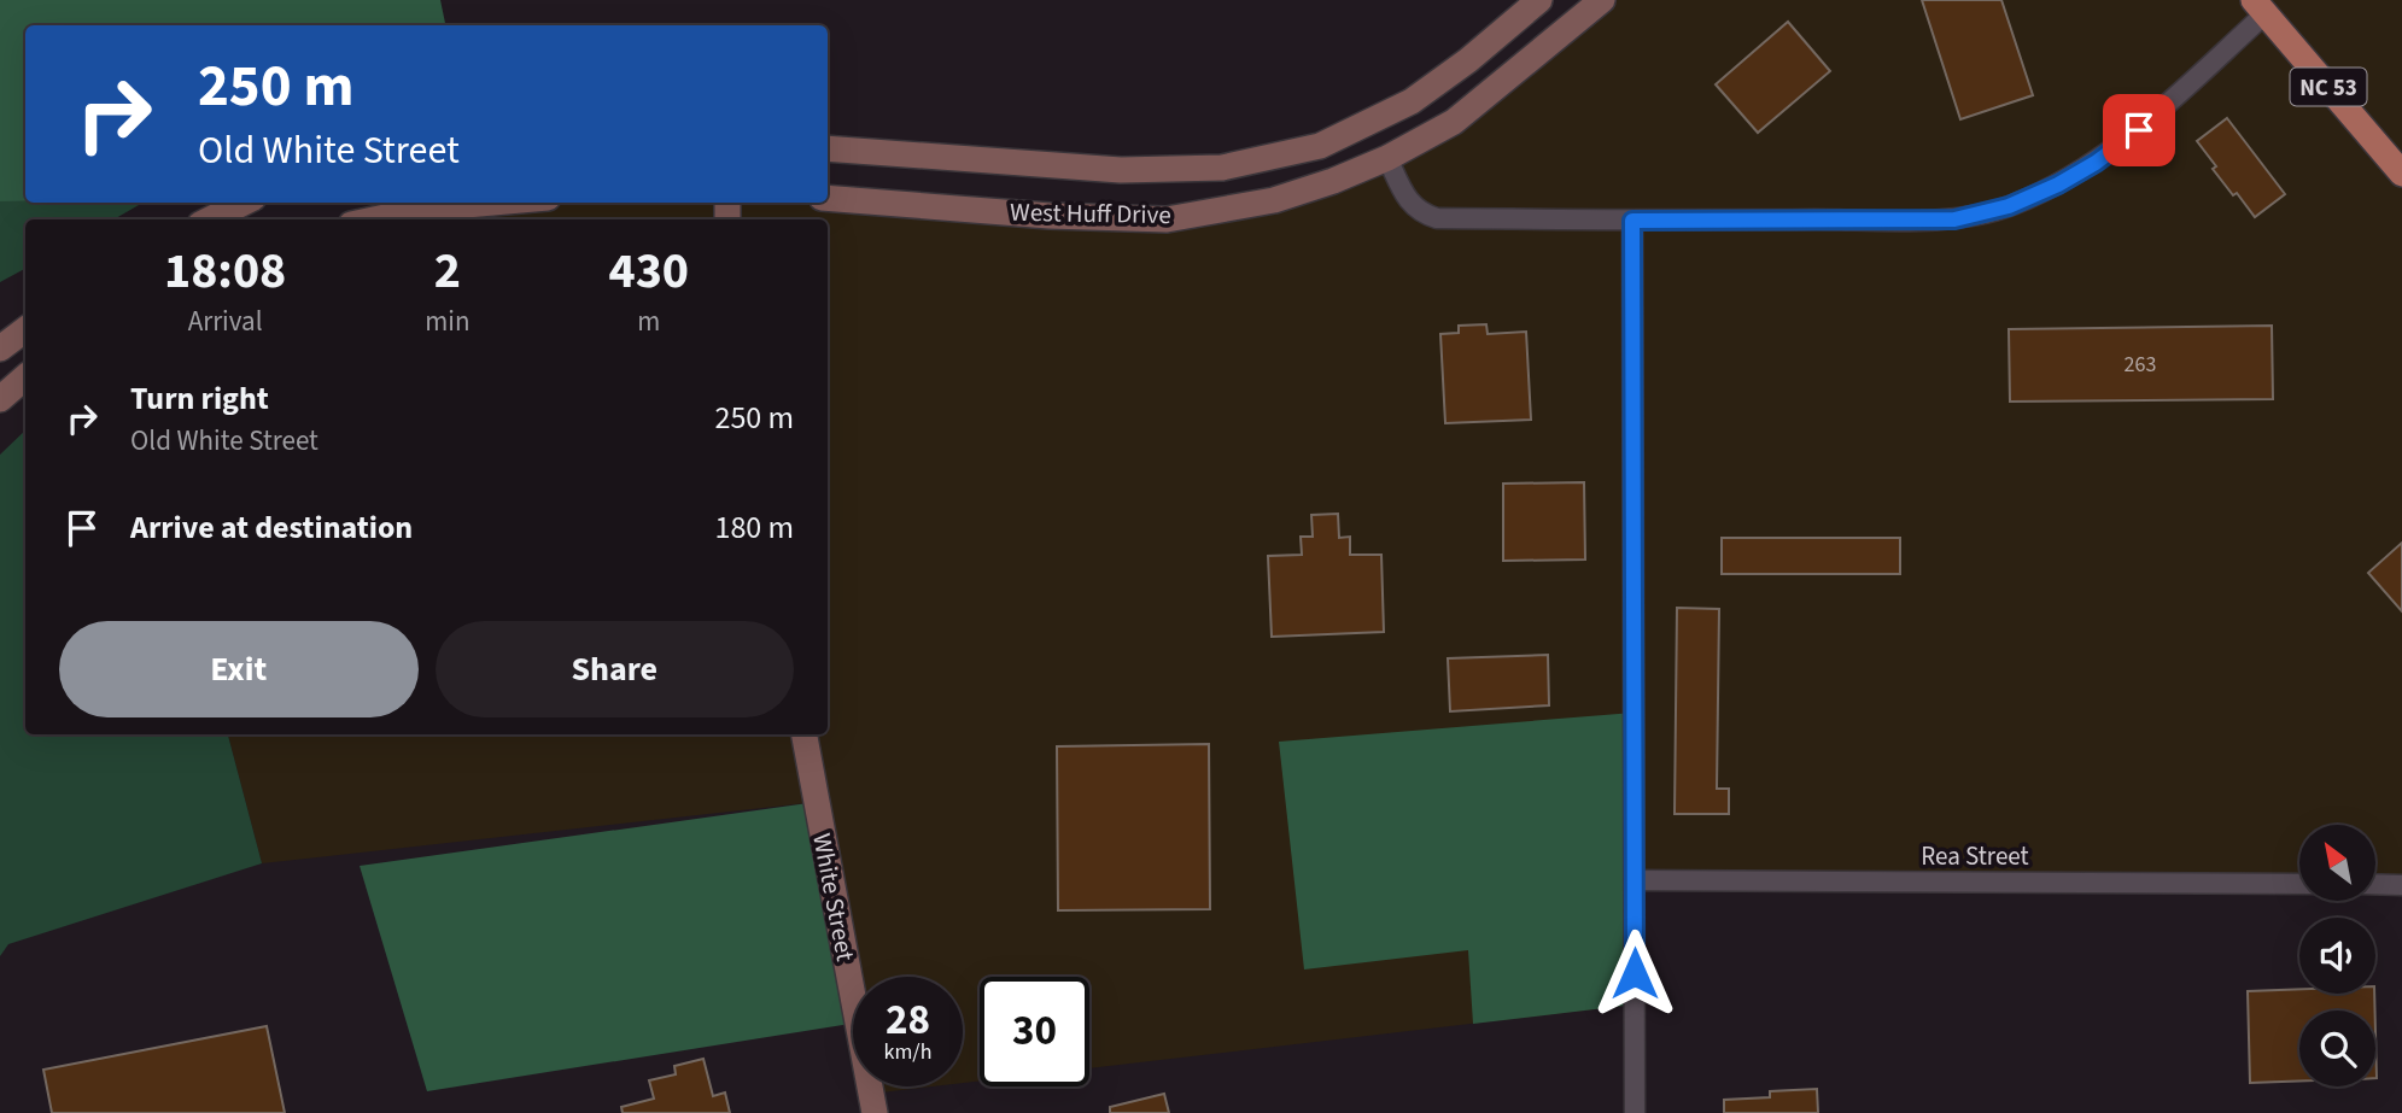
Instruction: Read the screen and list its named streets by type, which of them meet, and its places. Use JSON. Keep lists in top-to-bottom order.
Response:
{
  "streets": {
    "main road": ["NC 53"],
    "street": ["West Huff Drive", "Rea Street", "White Street"]
  },
  "house_numbers": ["263"],
  "north": "top left",
  "page": {
    "turn": ["250 m", "Old White Street"],
    "eta": [
      "18:08",
      "Arrival",
      "2",
      "min",
      "430",
      "m"
    ],
    "list": [
      {
        "name": "Turn right",
        "note": "Old White Street",
        "value": "250 m"
      },
      {
        "name": "Arrive at destination",
        "value": "180 m"
      }
    ],
    "buttons": ["Exit", "Share"],
    "speed": "28 km/h",
    "limit": "30"
  }
}
